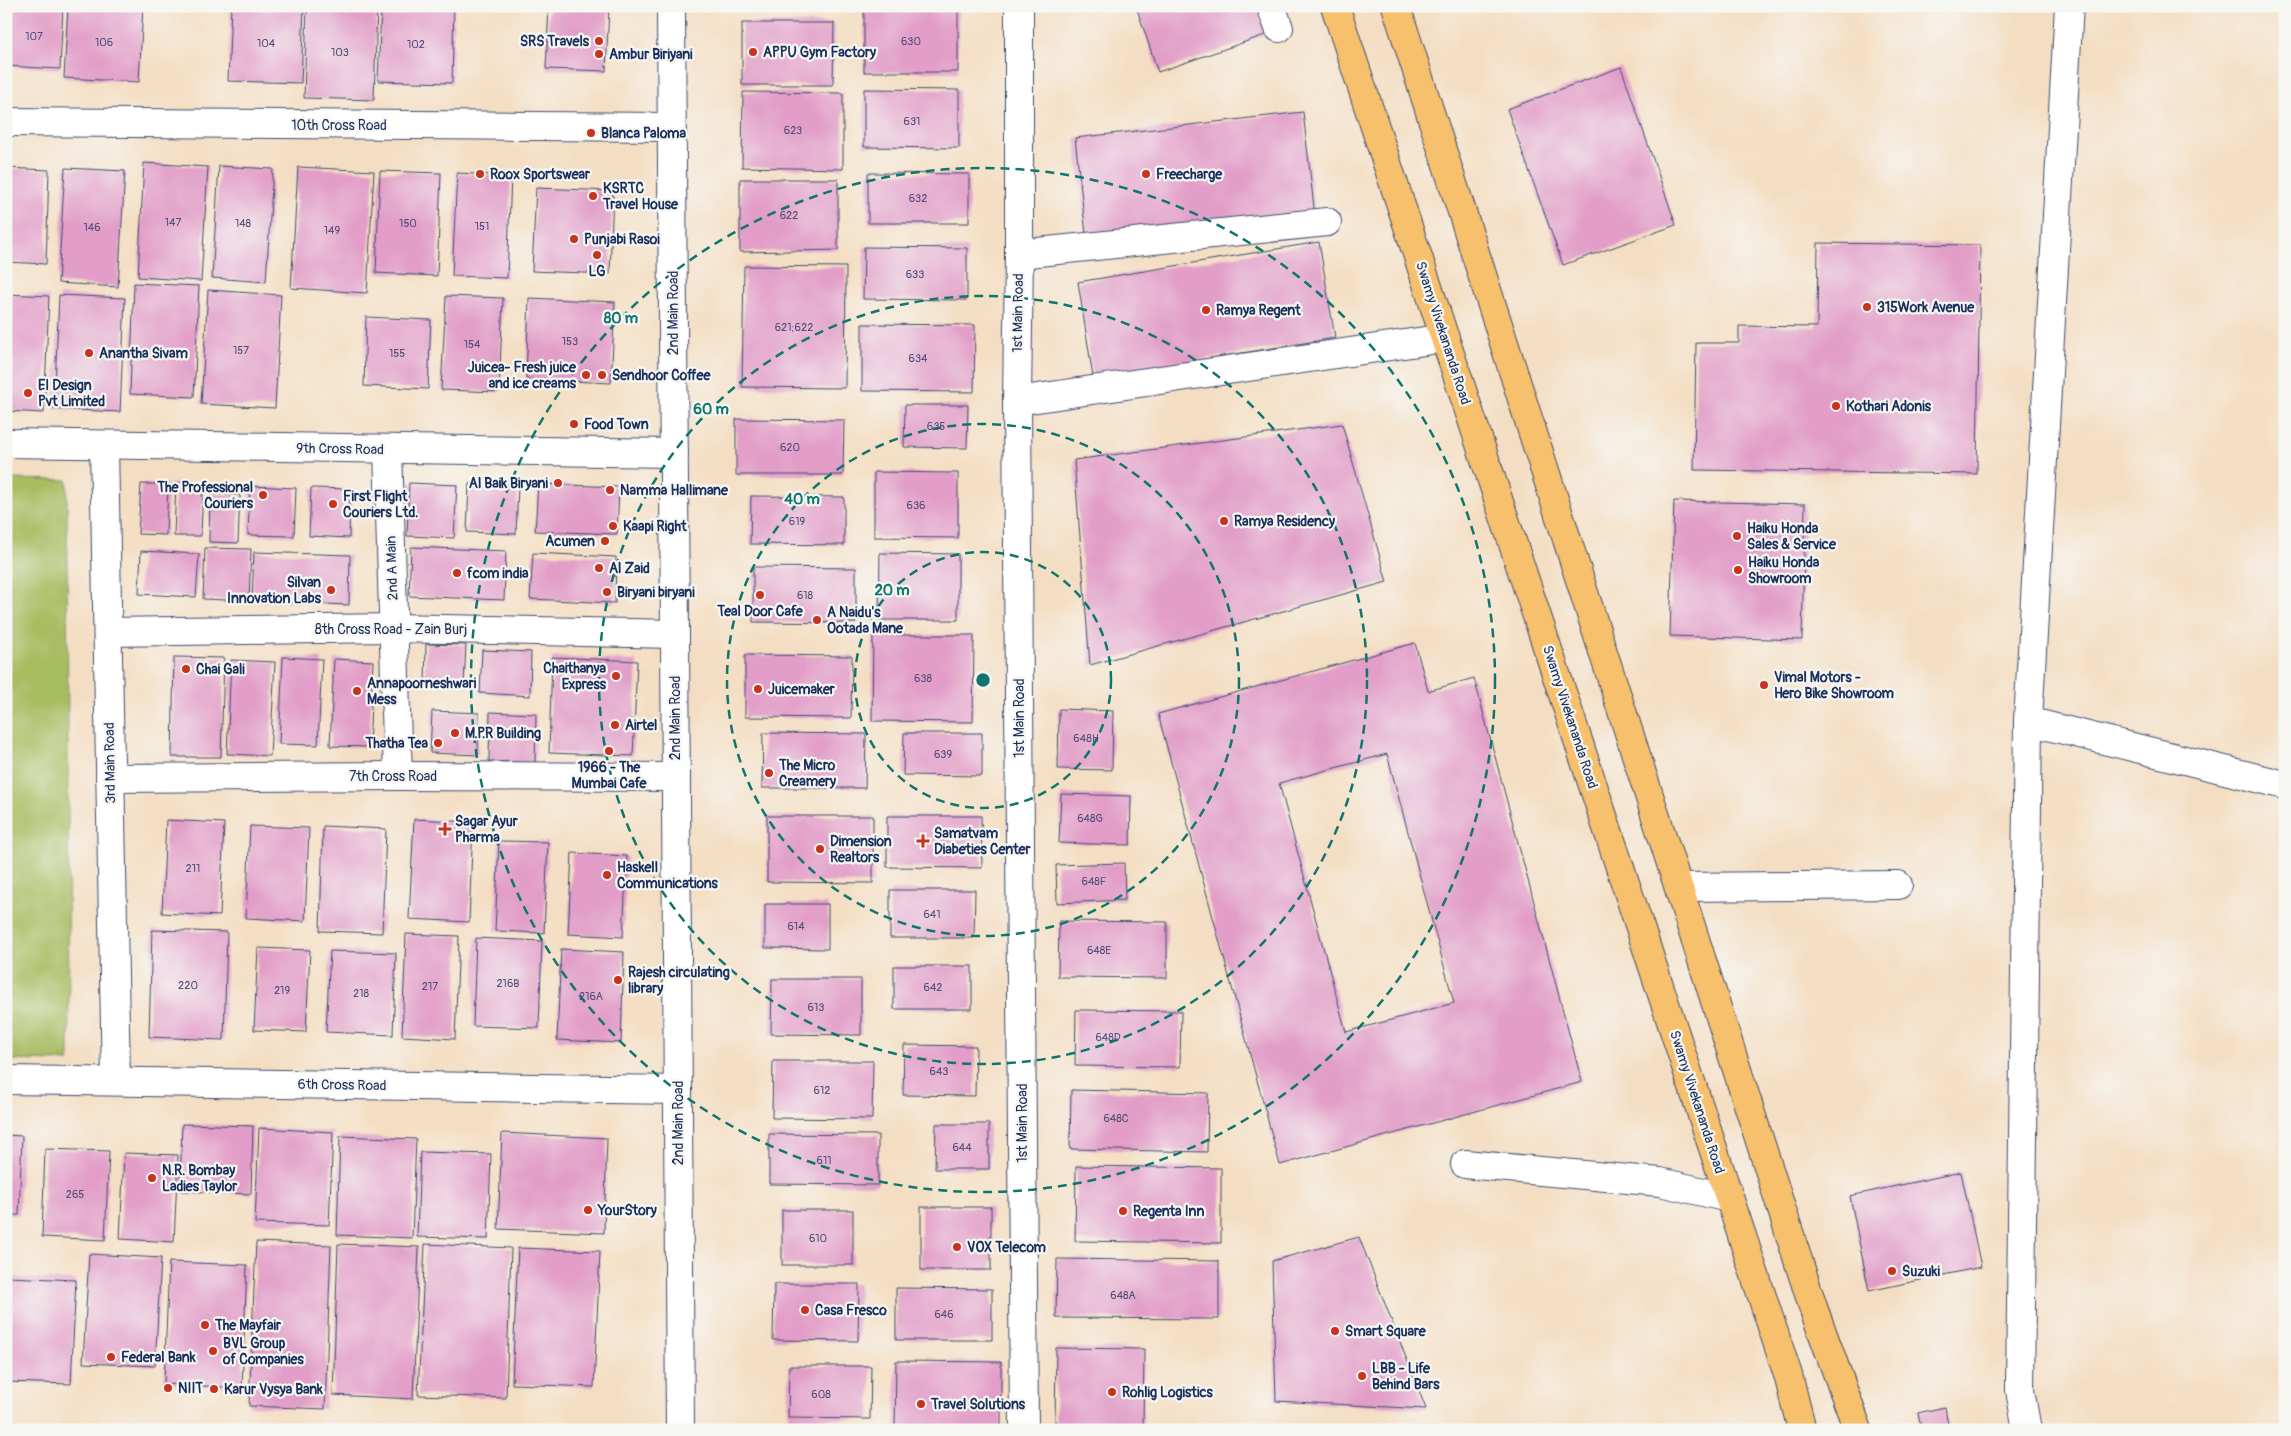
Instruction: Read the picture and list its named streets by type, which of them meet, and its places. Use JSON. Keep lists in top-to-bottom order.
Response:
{
  "streets": {
    "main road": ["Swamy Vivekananda Road"],
    "street": [
      "10th Cross Road",
      "2nd Main Road",
      "1st Main Road",
      "9th Cross Road",
      "2nd A Main",
      "8th Cross Road - Zain Burj",
      "3rd Main Road",
      "7th Cross Road",
      "6th Cross Road"
    ]
  },
  "crossings": [
    ["10th Cross Road", "2nd Main Road"],
    ["2nd Main Road", "9th Cross Road"],
    ["2nd Main Road", "8th Cross Road - Zain Burj"],
    ["2nd Main Road", "7th Cross Road"],
    ["2nd Main Road", "6th Cross Road"],
    ["9th Cross Road", "2nd A Main"],
    ["9th Cross Road", "3rd Main Road"],
    ["2nd A Main", "8th Cross Road - Zain Burj"],
    ["2nd A Main", "7th Cross Road"],
    ["8th Cross Road - Zain Burj", "3rd Main Road"],
    ["3rd Main Road", "7th Cross Road"],
    ["3rd Main Road", "6th Cross Road"]
  ],
  "places": {
    "other": [
      "SRS Travels",
      "APPU Gym Factory",
      "Ambur Biriyani",
      "Blanca Paloma",
      "Roox Sportswear",
      "Freecharge",
      "KSRTC Travel House",
      "Punjabi Rasoi",
      "LG",
      "315Work Avenue",
      "Ramya Regent",
      "Anantha Sivam",
      "Juicea- Fresh juice and ice creams",
      "Sendhoor Coffee",
      "EI Design Pvt Limited",
      "Kothari Adonis",
      "Food Town",
      "Al Baik Biryani",
      "Namma Hallimane",
      "The Professional Couriers",
      "First Flight Couriers Ltd.",
      "Ramya Residency",
      "Kaapi Right",
      "Haiku Honda Sales & Service",
      "Acumen",
      "Al Zaid",
      "Haiku Honda Showroom",
      "fcom india",
      "Silvan Innovation Labs",
      "Biryani biryani",
      "Teal Door Cafe",
      "A Naidu's Ootada Mane",
      "Chai Gali",
      "Chaithanya Express",
      "Vimal Motors - Hero Bike Showroom",
      "Juicemaker",
      "Annapoorneshwari Mess",
      "Airtel",
      "M.P.R Building",
      "Thatha Tea",
      "1966 - The Mumbai Cafe",
      "The Micro Creamery",
      "Dimension Realtors",
      "Haskell Communications",
      "Rajesh circulating library",
      "N.R. Bombay Ladies Taylor",
      "YourStory",
      "Regenta Inn",
      "VOX Telecom",
      "Suzuki",
      "Casa Fresco",
      "The Mayfair",
      "Smart Square",
      "BVL Group of Companies",
      "Federal Bank",
      "LBB - Life Behind Bars",
      "NIIT",
      "Karur Vysya Bank",
      "Rohlig Logistics",
      "Travel Solutions"
    ],
    "health": ["Sagar Ayur Pharma", "Samatvam Diabeties Center"]
  },
  "house_numbers": [
    "107",
    "630",
    "106",
    "104",
    "102",
    "103",
    "631",
    "623",
    "632",
    "622",
    "147",
    "148",
    "150",
    "151",
    "146",
    "149",
    "633",
    "621;622",
    "153",
    "154",
    "157",
    "155",
    "634",
    "635",
    "620",
    "636",
    "619",
    "618",
    "638",
    "648H",
    "639",
    "648G",
    "211",
    "648F",
    "641",
    "614",
    "648E",
    "216B",
    "220",
    "217",
    "642",
    "219",
    "218",
    "216A",
    "613",
    "648D",
    "643",
    "612",
    "648C",
    "644",
    "611",
    "265",
    "610",
    "648A",
    "646",
    "608"
  ],
  "rings": [
    "80 m",
    "60 m",
    "40 m",
    "20 m"
  ]
}
